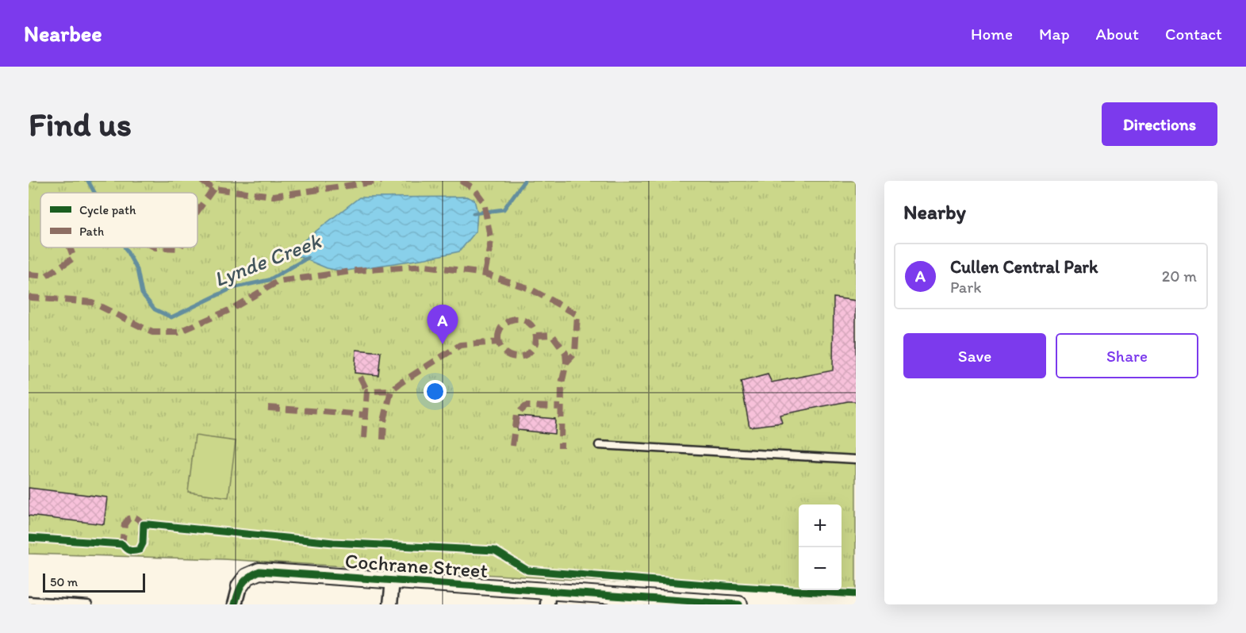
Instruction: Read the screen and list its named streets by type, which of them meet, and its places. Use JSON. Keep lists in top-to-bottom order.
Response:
{
  "streets": {
    "street": ["Cochrane Street"]
  },
  "water": ["Lynde Creek"],
  "legend": ["Cycle path", "Path"],
  "scale_bar": "50 m",
  "page": {
    "header": "Nearbee",
    "nav": [
      "Home",
      "Map",
      "About",
      "Contact"
    ],
    "buttons": [
      "Directions",
      ["Save", "Share"]
    ],
    "title": "Find us",
    "heading": "Nearby",
    "list": [
      {
        "mark": "A",
        "name": "Cullen Central Park",
        "note": "Park",
        "value": "20 m"
      }
    ],
    "pins": "A",
    "map_buttons": ["+", "−"],
    "scale": "50 m"
  }
}
